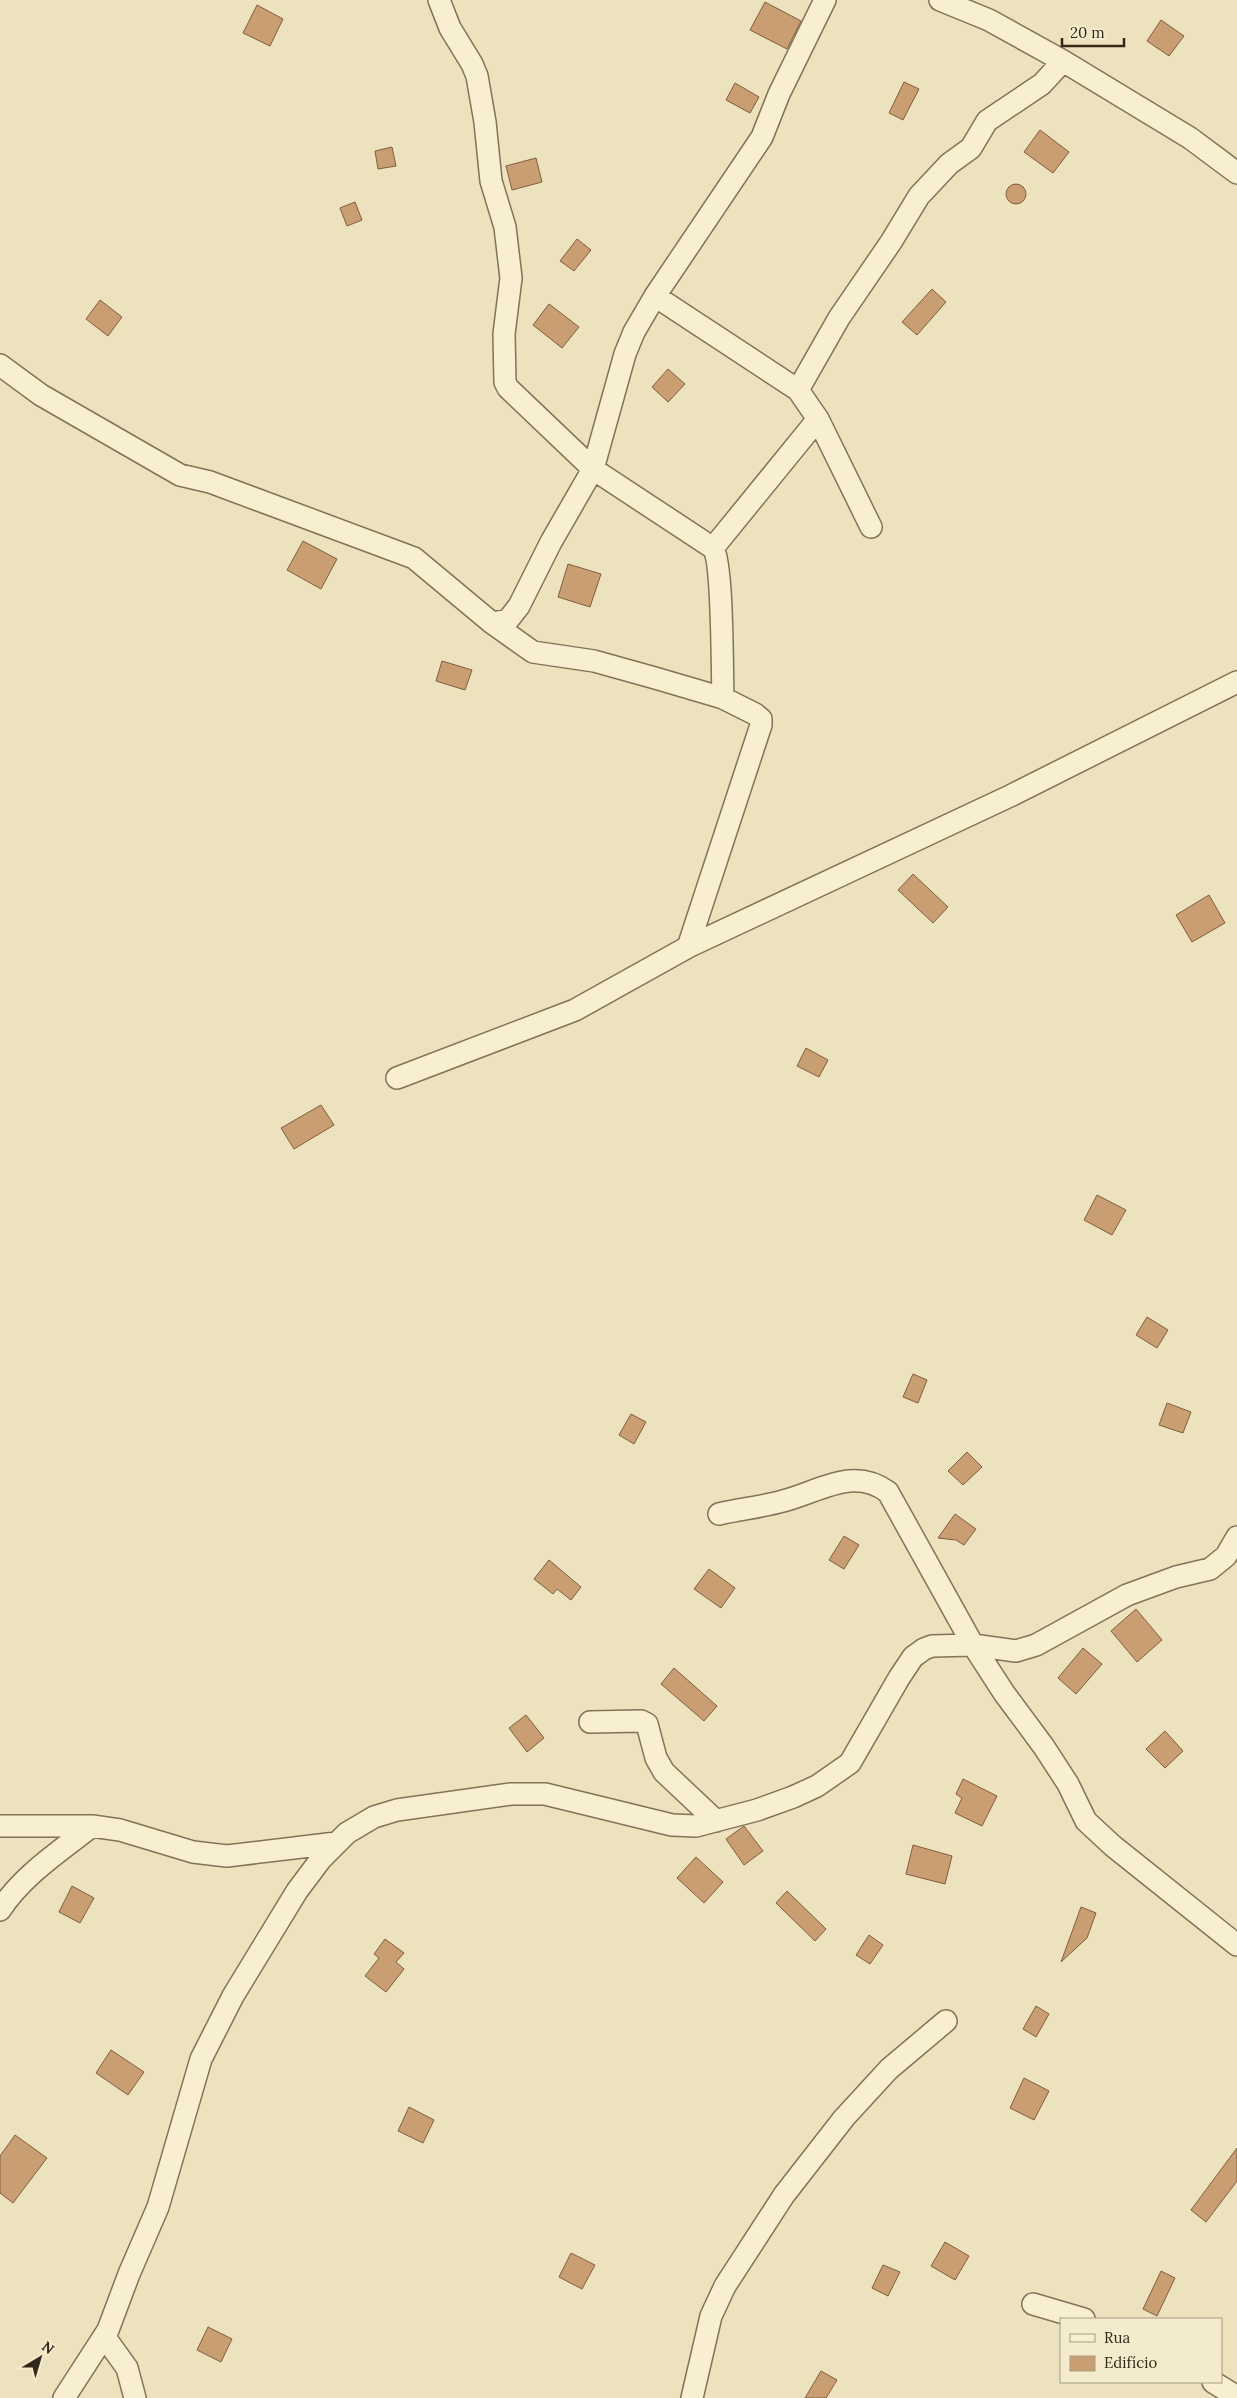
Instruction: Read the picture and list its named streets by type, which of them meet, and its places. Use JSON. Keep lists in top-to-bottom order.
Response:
{
  "legend": ["Rua", "Edifício"],
  "scale_bar": "20 m",
  "north": "top right"
}
